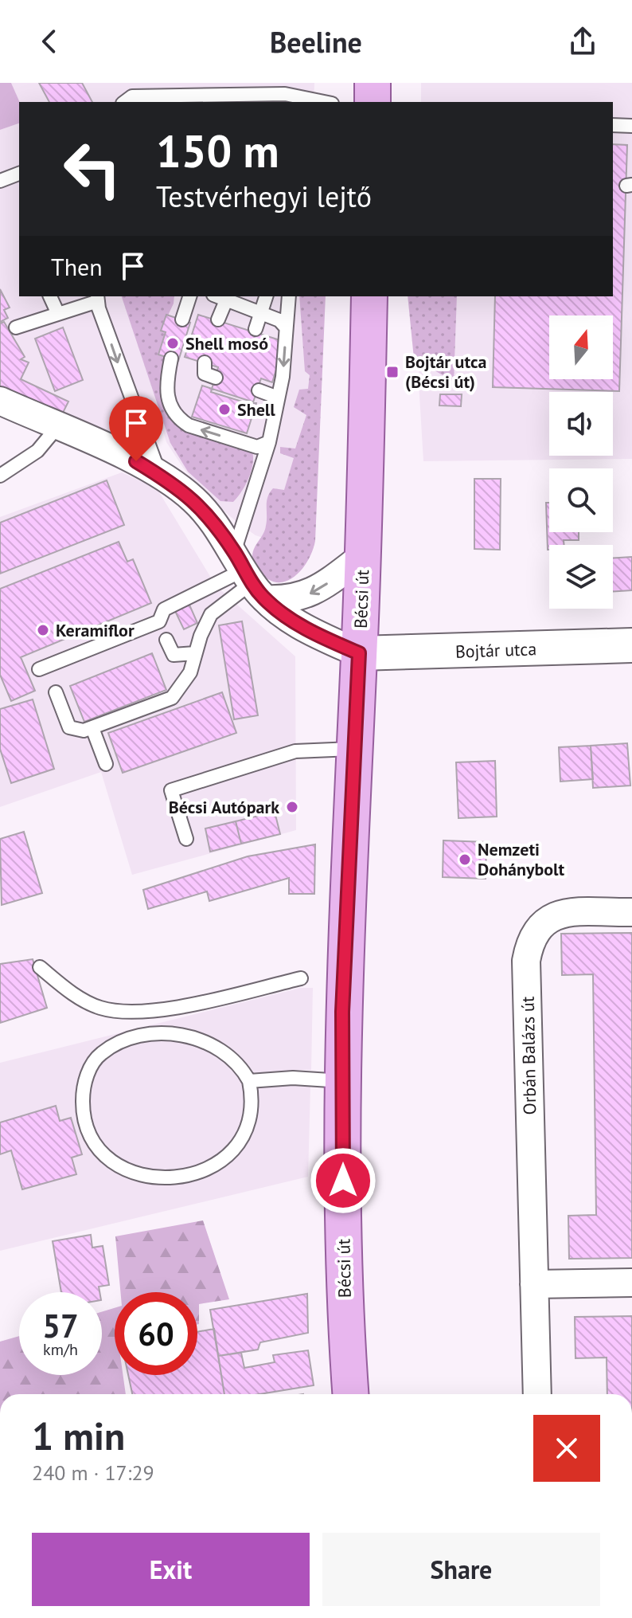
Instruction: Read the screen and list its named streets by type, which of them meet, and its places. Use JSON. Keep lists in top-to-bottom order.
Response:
{
  "streets": {
    "main road": ["Bécsi út"],
    "street": ["Bojtár utca", "Orbán Balázs út"]
  },
  "crossings": [
    ["Bécsi út", "Bojtár utca"]
  ],
  "places": {
    "other": [
      "Shell mosó",
      "Shell",
      "Keramiflor",
      "Bécsi Autópark",
      "Nemzeti Dohánybolt"
    ],
    "transit": ["Bojtár utca (Bécsi út)"]
  },
  "north": "top",
  "page": {
    "header": "Beeline",
    "turn": ["150 m", "Testvérhegyi lejtő"],
    "then": "Then",
    "speed": "57 km/h",
    "limit": "60",
    "heading": ["1 min", "240 m · 17:29"],
    "buttons": ["Exit", "Share"]
  }
}
